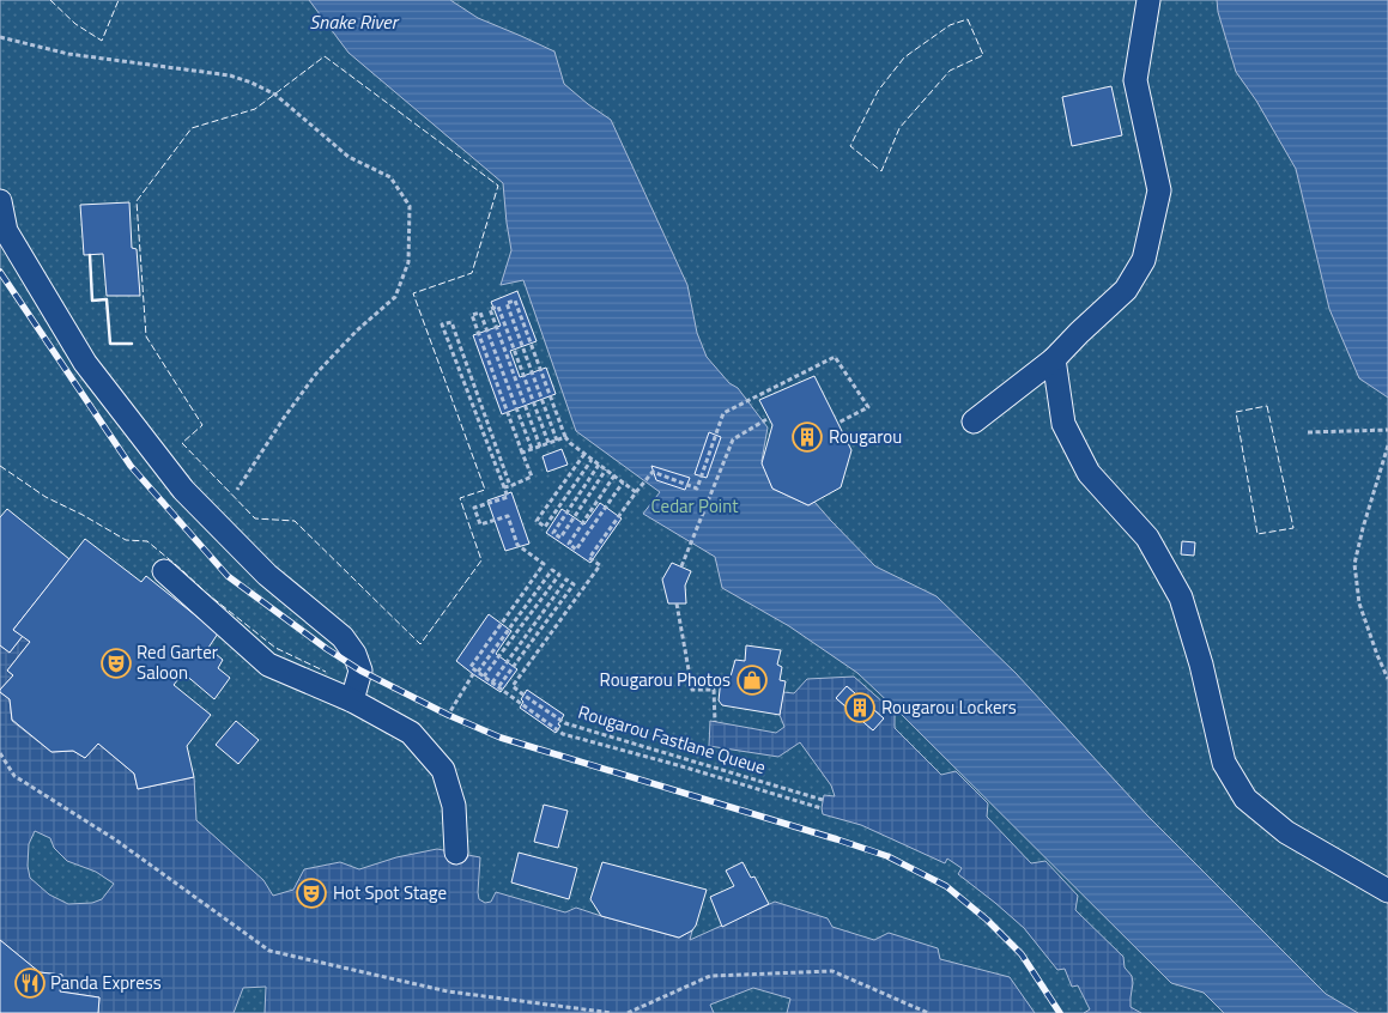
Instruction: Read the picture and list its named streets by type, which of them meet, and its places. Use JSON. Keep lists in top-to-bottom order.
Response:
{
  "streets": {
    "path": ["Rougarou Fastlane Queue"]
  },
  "water": ["Snake River"],
  "parks": ["Cedar Point"],
  "places": {
    "building": ["Rougarou", "Rougarou Lockers"],
    "theatre": ["Red Garter Saloon", "Hot Spot Stage"],
    "shop": ["Rougarou Photos"],
    "restaurant": ["Panda Express"]
  }
}
